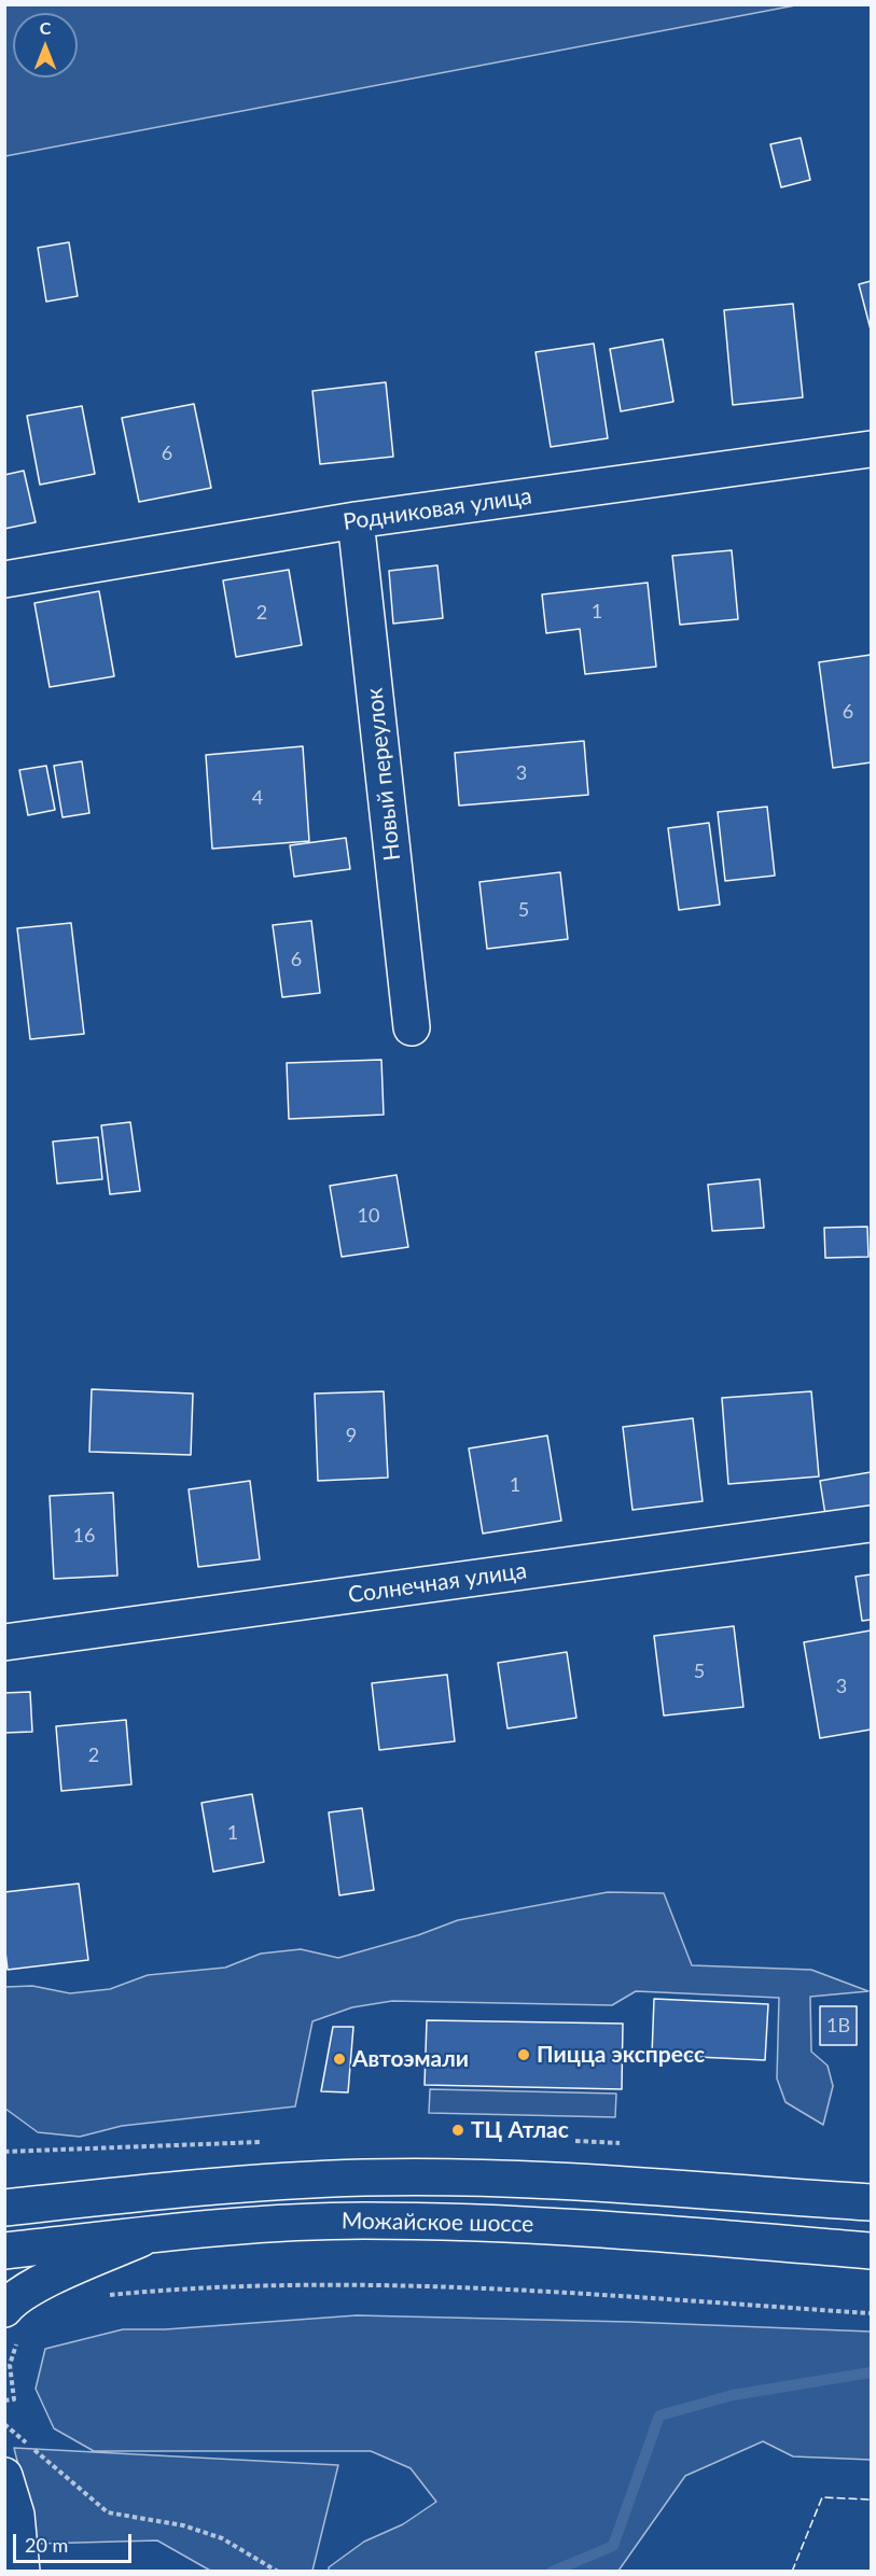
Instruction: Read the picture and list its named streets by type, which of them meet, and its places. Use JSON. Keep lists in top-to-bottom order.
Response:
{
  "streets": {
    "street": [
      "Родниковая улица",
      "Новый переулок",
      "Солнечная улица",
      "Можайское шоссе"
    ]
  },
  "crossings": [
    ["Родниковая улица", "Новый переулок"]
  ],
  "places": ["Пицца экспресс", "Автоэмали", "ТЦ Атлас"],
  "house_numbers": [
    "6",
    "1",
    "2",
    "6",
    "3",
    "4",
    "5",
    "6",
    "10",
    "9",
    "1",
    "16",
    "5",
    "3",
    "2",
    "1",
    "1В"
  ],
  "scale_bar": "20 m",
  "north": "top"
}
